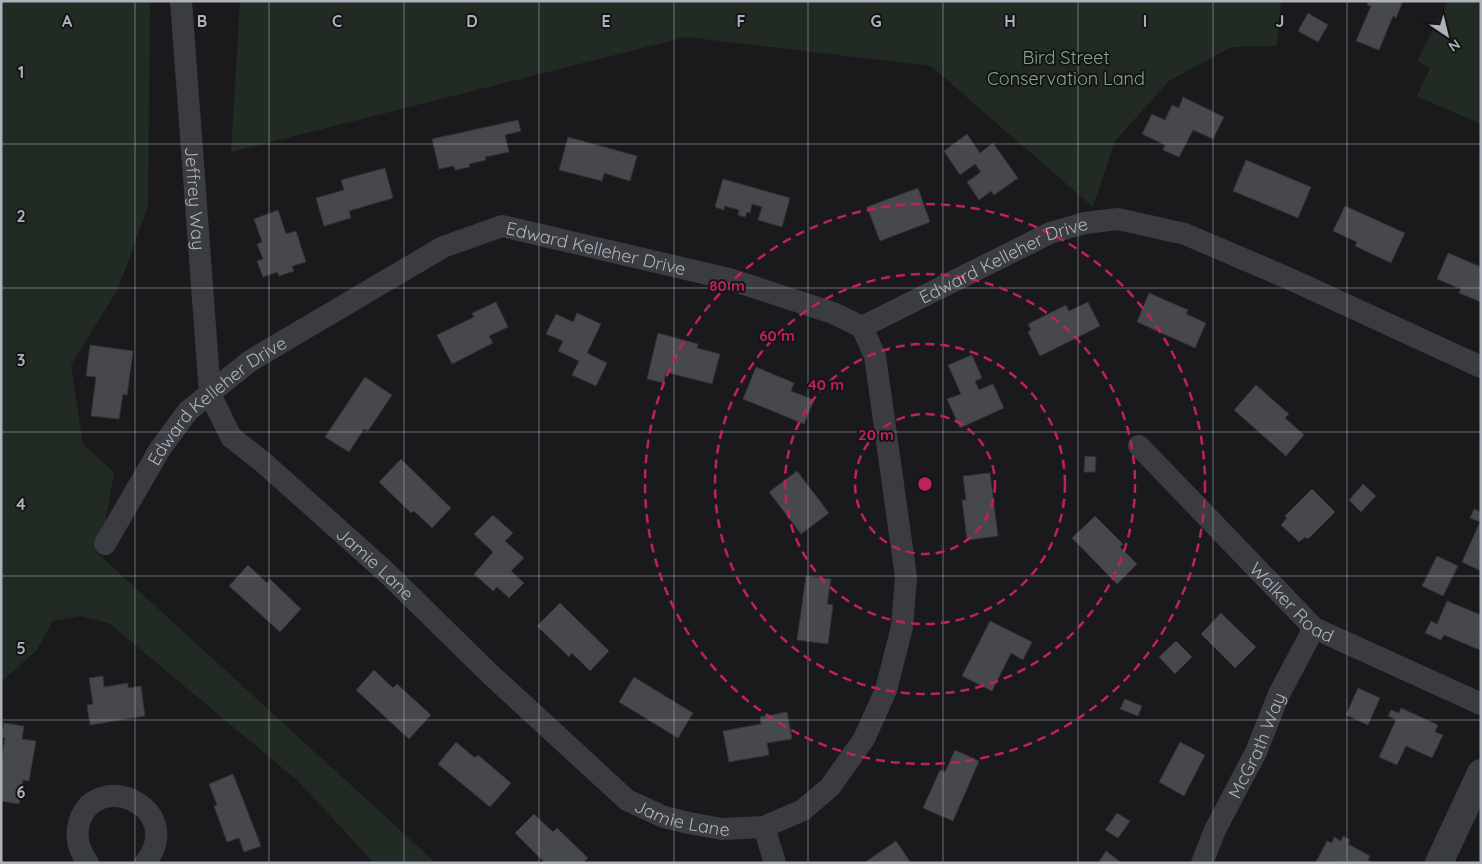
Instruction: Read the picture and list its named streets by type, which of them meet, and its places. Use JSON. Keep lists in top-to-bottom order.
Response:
{
  "streets": {
    "street": [
      "Jeffrey Way",
      "Edward Kelleher Drive",
      "Jamie Lane",
      "Walker Road",
      "McGrath Way"
    ]
  },
  "crossings": [
    ["Jeffrey Way", "Edward Kelleher Drive"],
    ["Jeffrey Way", "Jamie Lane"],
    ["Edward Kelleher Drive", "Jamie Lane"],
    ["Walker Road", "McGrath Way"]
  ],
  "parks": ["Bird Street Conservation Land"],
  "north": "bottom right",
  "grid": {
    "columns": [
      "A",
      "B",
      "C",
      "D",
      "E",
      "F",
      "G",
      "H",
      "I",
      "J"
    ],
    "rows": [
      "1",
      "2",
      "3",
      "4",
      "5",
      "6"
    ]
  },
  "rings": [
    "80 m",
    "60 m",
    "40 m",
    "20 m"
  ]
}
